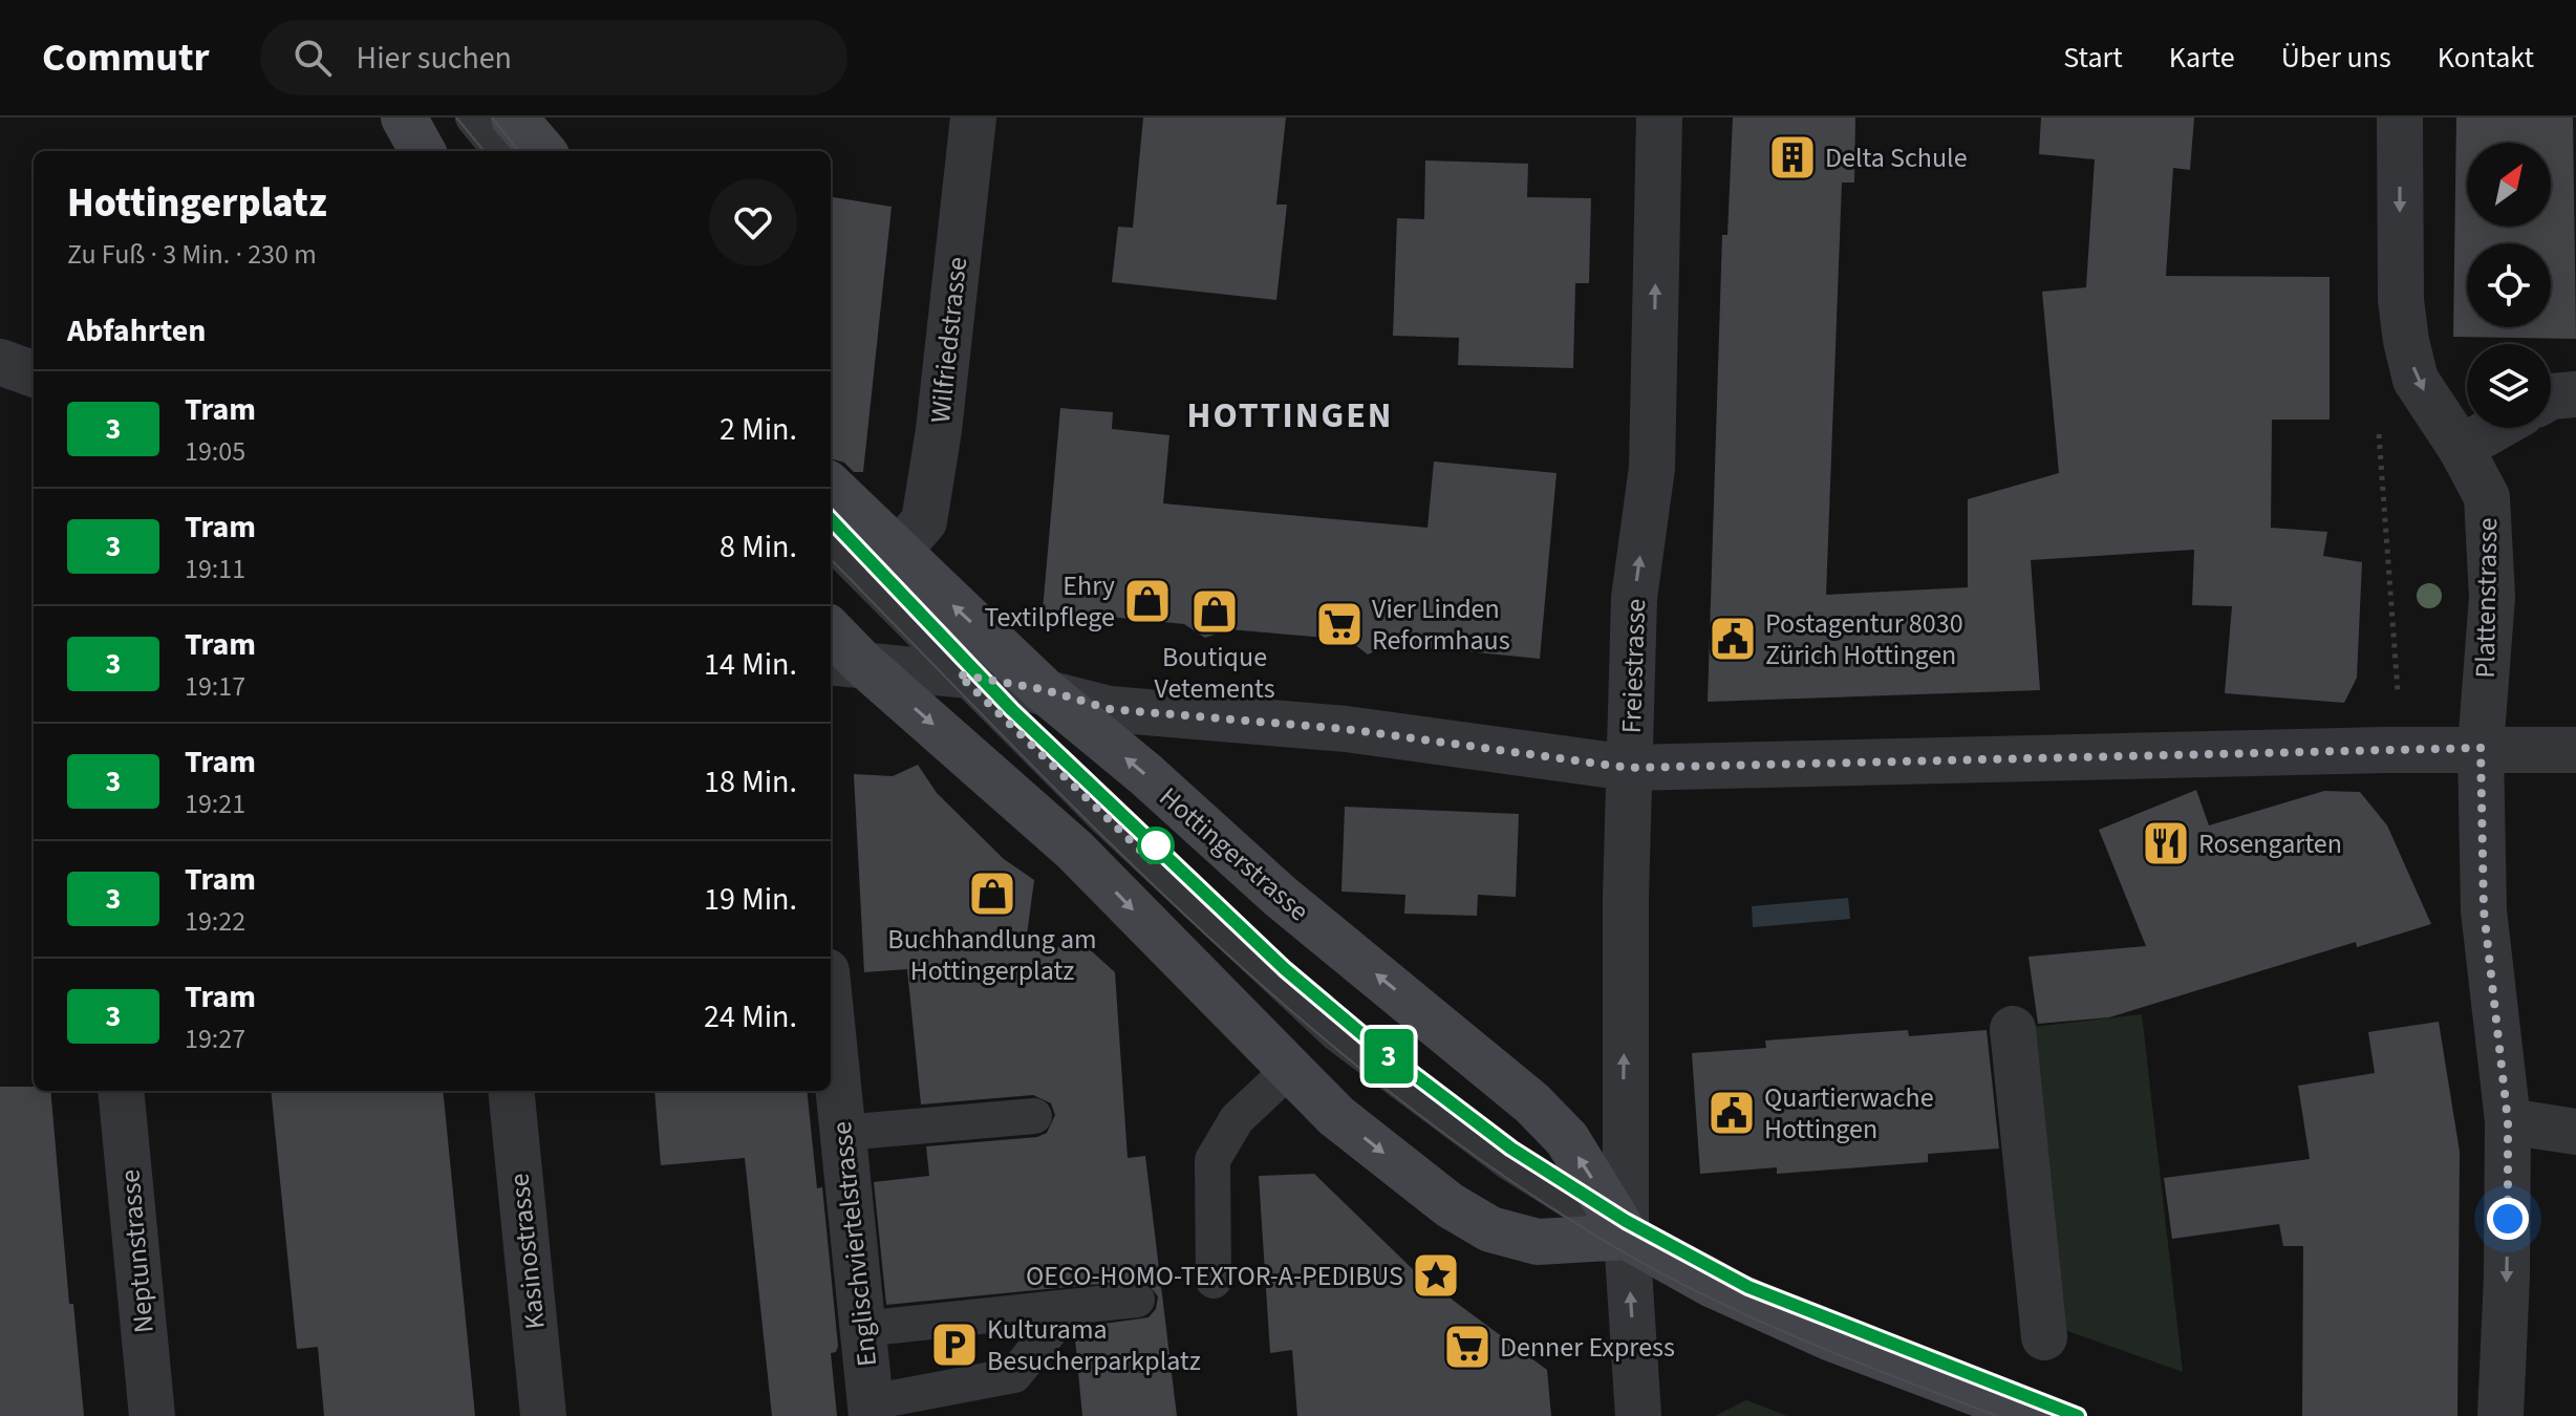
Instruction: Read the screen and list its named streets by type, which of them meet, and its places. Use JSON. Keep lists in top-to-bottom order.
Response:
{
  "streets": {
    "main road": ["Hottingerstrasse"],
    "street": [
      "Wilfriedstrasse",
      "Plattenstrasse",
      "Freiestrasse",
      "Englischviertelstrasse",
      "Neptunstrasse",
      "Kasinostrasse"
    ]
  },
  "crossings": [
    ["Wilfriedstrasse", "Hottingerstrasse"],
    ["Freiestrasse", "Hottingerstrasse"]
  ],
  "one_way": ["Plattenstrasse", "Freiestrasse"],
  "districts": ["HOTTINGEN"],
  "places": {
    "building": ["Delta Schule"],
    "shop": ["Ehry Textilpflege", "Boutique Vetements", "Buchhandlung am Hottingerplatz"],
    "supermarket": ["Vier Linden Reformhaus", "Denner Express"],
    "public building": ["Postagentur 8030 Zürich Hottingen", "Quartierwache Hottingen"],
    "restaurant": ["Rosengarten"],
    "place": ["OECO-HOMO-TEXTOR-A-PEDIBUS"],
    "parking": ["Kulturama Besucherparkplatz"]
  },
  "lines": ["tram line 3"],
  "north": "top right",
  "page": {
    "header": "Commutr",
    "search": "Hier suchen",
    "nav": [
      "Start",
      "Karte",
      "Über uns",
      "Kontakt"
    ],
    "on_map": "3",
    "heading": [
      ["Hottingerplatz", "Zu Fuß · 3 Min. · 230 m"],
      "Abfahrten"
    ],
    "list": [
      {
        "mark": "3",
        "name": "Tram",
        "note": "19:05",
        "value": "2 Min."
      },
      {
        "mark": "3",
        "name": "Tram",
        "note": "19:11",
        "value": "8 Min."
      },
      {
        "mark": "3",
        "name": "Tram",
        "note": "19:17",
        "value": "14 Min."
      },
      {
        "mark": "3",
        "name": "Tram",
        "note": "19:21",
        "value": "18 Min."
      },
      {
        "mark": "3",
        "name": "Tram",
        "note": "19:22",
        "value": "19 Min."
      },
      {
        "mark": "3",
        "name": "Tram",
        "note": "19:27",
        "value": "24 Min."
      }
    ]
  }
}
